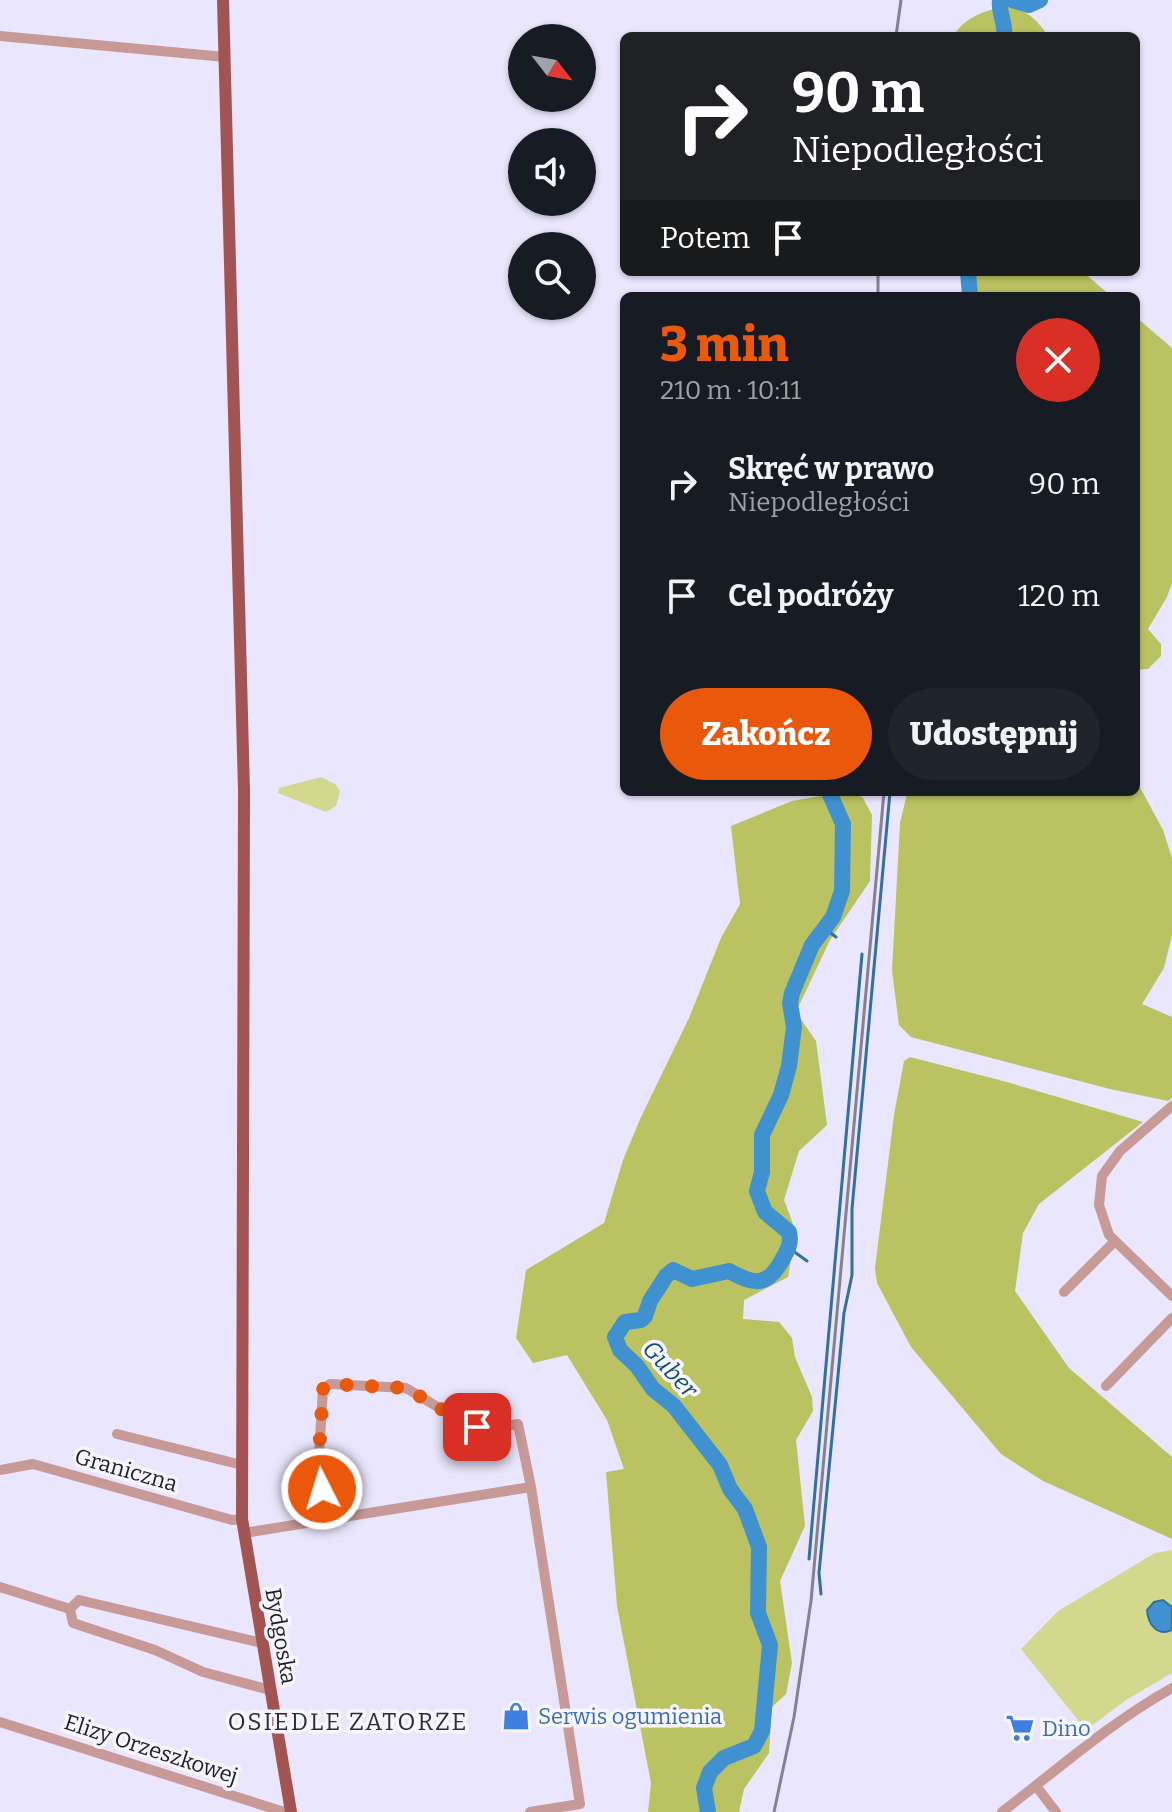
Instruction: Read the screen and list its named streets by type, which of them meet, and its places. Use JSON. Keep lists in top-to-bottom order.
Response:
{
  "streets": {
    "main road": ["Bydgoska"],
    "street": ["Graniczna", "Elizy Orzeszkowej"]
  },
  "crossings": [
    ["Graniczna", "Bydgoska"],
    ["Bydgoska", "Elizy Orzeszkowej"]
  ],
  "districts": ["OSIEDLE ZATORZE"],
  "water": ["Guber"],
  "places": {
    "shop": ["Serwis ogumienia"],
    "supermarket": ["Dino"]
  },
  "north": "bottom right",
  "page": {
    "turn": ["90 m", "Niepodległości"],
    "then": "Potem",
    "heading": ["3 min", "210 m · 10:11"],
    "list": [
      {
        "name": "Skręć w prawo",
        "note": "Niepodległości",
        "value": "90 m"
      },
      {
        "name": "Cel podróży",
        "value": "120 m"
      }
    ],
    "buttons": ["Zakończ", "Udostępnij"]
  }
}
